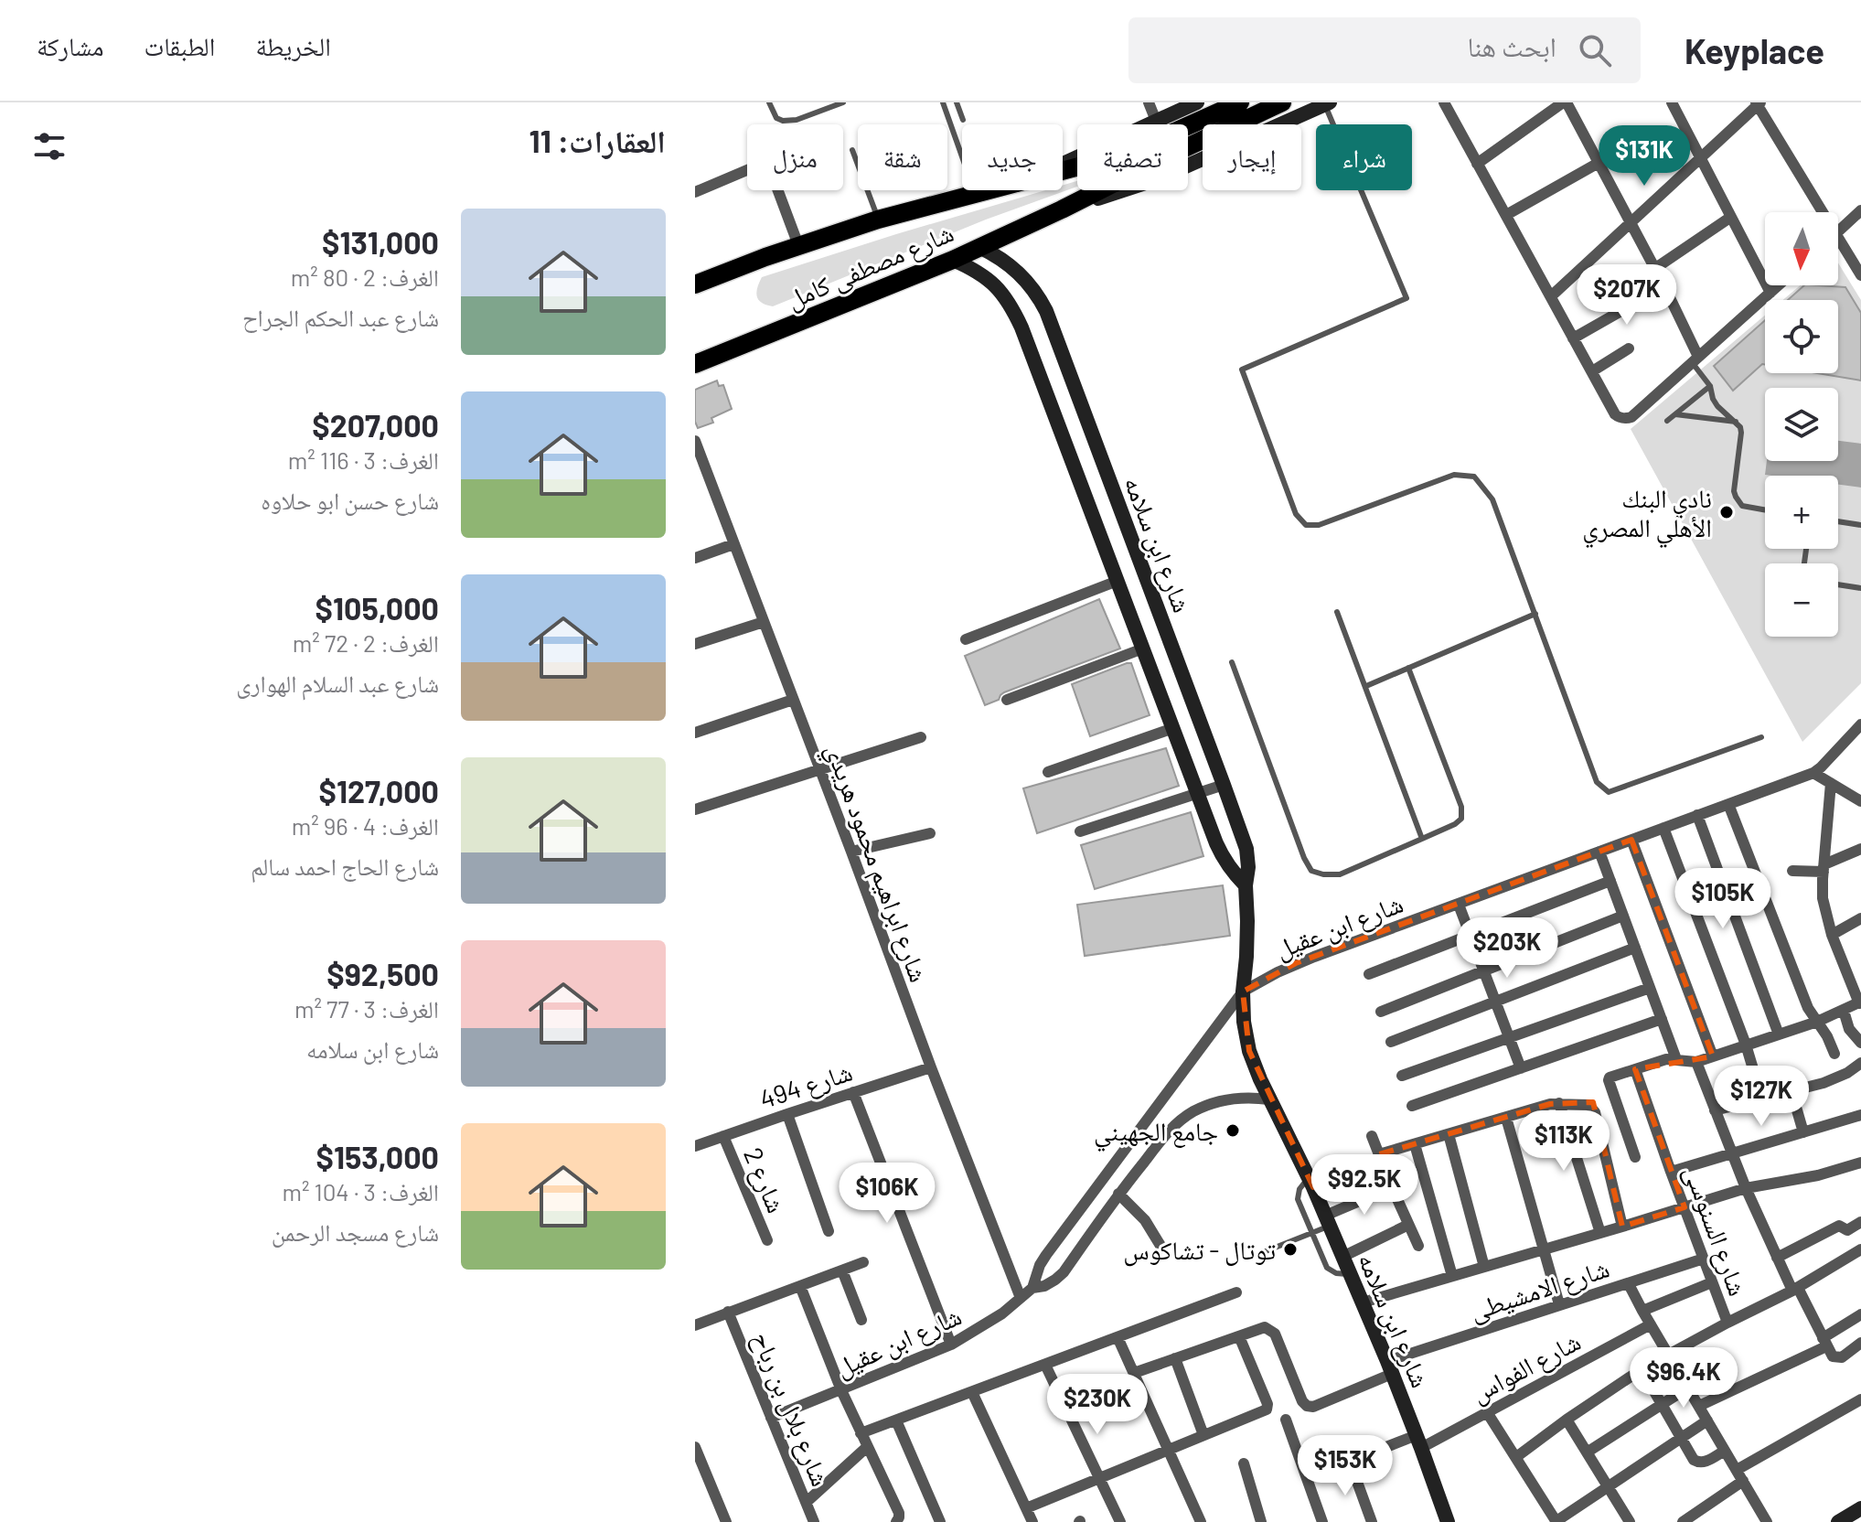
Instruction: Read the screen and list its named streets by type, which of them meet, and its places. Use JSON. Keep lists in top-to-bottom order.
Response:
{
  "streets": {
    "main road": ["شارع مصطفى كامل"],
    "street": [
      "شارع ابن سلامه",
      "شارع ابراهيم محمود هريدي",
      "شارع ابن عقيل",
      "شارع 494",
      "شارع 2",
      "شارع السنوسى",
      "شارع الامشيطى",
      "شارع الفواس",
      "شارع بلال بن رباح"
    ]
  },
  "crossings": [
    ["شارع مصطفى كامل", "شارع ابن سلامه"],
    ["شارع ابن سلامه", "شارع ابن عقيل"],
    ["شارع ابن سلامه", "شارع الامشيطى"],
    ["شارع ابن سلامه", "شارع الفواس"],
    ["شارع ابراهيم محمود هريدي", "شارع ابن عقيل"],
    ["شارع ابراهيم محمود هريدي", "شارع 494"],
    ["شارع ابن عقيل", "شارع بلال بن رباح"],
    ["شارع 494", "شارع 2"],
    ["شارع السنوسى", "شارع الامشيطى"]
  ],
  "places": ["نادي البنك الأهلي المصري", "جامع الجهيني", "توتال - تشاكوس"],
  "north": "bottom",
  "page": {
    "header": "Keyplace",
    "search": "ابحث هنا",
    "nav": ["الخريطة", "الطبقات", "مشاركة"],
    "heading": "العقارات: 11",
    "chip": [
      "شراء",
      "إيجار",
      "تصفية",
      "جديد",
      "شقة",
      "منزل"
    ],
    "price": [
      "$131K",
      "$207K",
      "$105K",
      "$203K",
      "$127K",
      "$113K",
      "$92.5K",
      "$106K",
      "$96.4K",
      "$230K",
      "$153K"
    ],
    "list": [
      {
        "name": "$131,000",
        "note": "الغرف: 2 · 80 m² · شارع عبد الحكم الجراح"
      },
      {
        "name": "$207,000",
        "note": "الغرف: 3 · 116 m² · شارع حسن ابو حلاوه"
      },
      {
        "name": "$105,000",
        "note": "الغرف: 2 · 72 m² · شارع عبد السلام الهوارى"
      },
      {
        "name": "$127,000",
        "note": "الغرف: 4 · 96 m² · شارع الحاج احمد سالم"
      },
      {
        "name": "$92,500",
        "note": "الغرف: 3 · 77 m² · شارع ابن سلامه"
      },
      {
        "name": "$153,000",
        "note": "الغرف: 3 · 104 m² · شارع مسجد الرحمن"
      }
    ],
    "map_buttons": ["+", "−"]
  }
}
